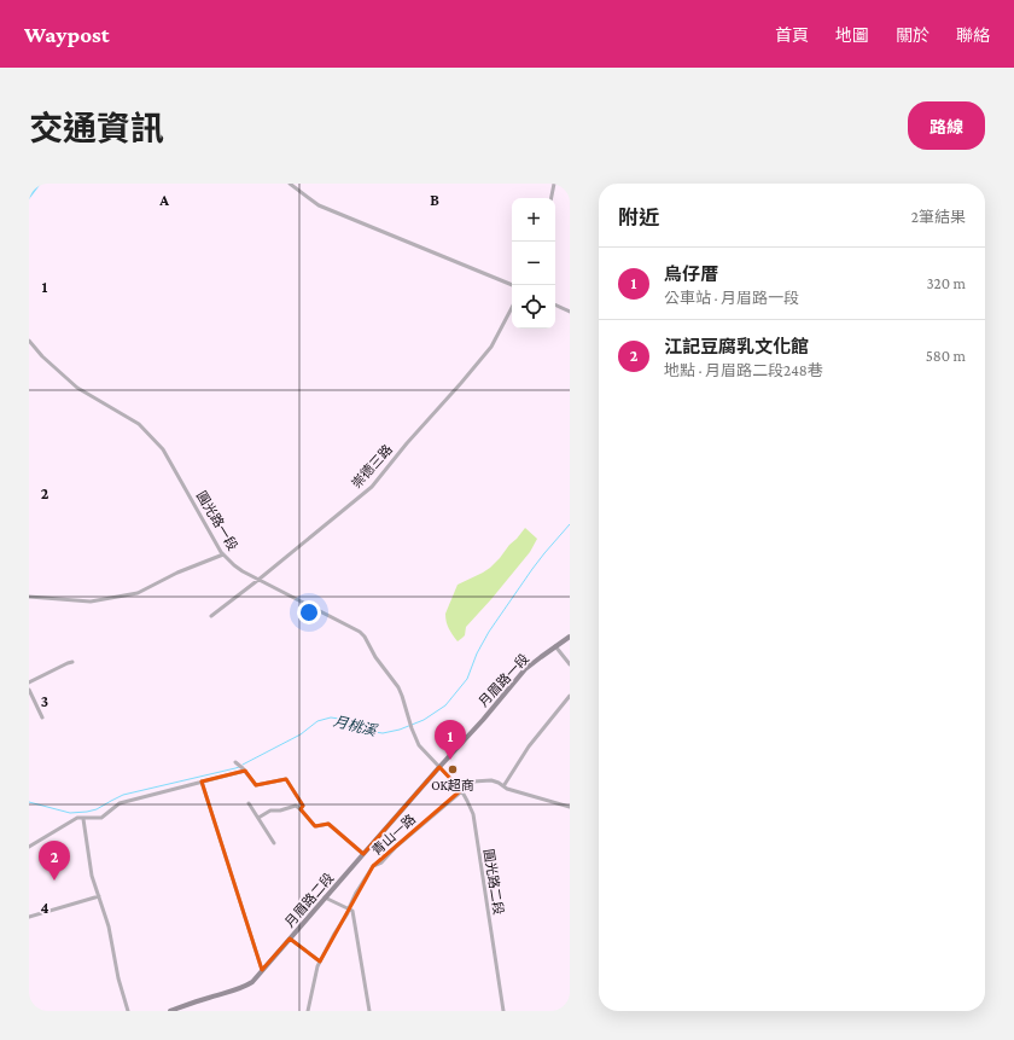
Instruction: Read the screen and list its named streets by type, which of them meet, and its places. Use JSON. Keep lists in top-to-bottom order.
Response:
{
  "streets": {
    "street": [
      "崇德三路",
      "圓光路一段",
      "月眉路一段",
      "青山一路",
      "圓光路二段",
      "月眉路二段"
    ]
  },
  "crossings": [
    ["崇德三路", "圓光路一段"],
    ["圓光路一段", "月眉路一段"],
    ["圓光路一段", "圓光路二段"],
    ["圓光路一段", "月眉路二段"],
    ["月眉路一段", "圓光路二段"],
    ["月眉路一段", "月眉路二段"],
    ["青山一路", "圓光路二段"],
    ["圓光路二段", "月眉路二段"]
  ],
  "water": ["月桃溪"],
  "places": ["OK超商"],
  "page": {
    "header": "Waypost",
    "nav": [
      "首頁",
      "地圖",
      "關於",
      "聯絡"
    ],
    "title": "交通資訊",
    "buttons": "路線",
    "heading": ["附近", "2筆結果"],
    "map_buttons": ["+", "−"],
    "list": [
      {
        "mark": "1",
        "name": "烏仔厝",
        "note": "公車站 · 月眉路一段",
        "value": "320 m"
      },
      {
        "mark": "2",
        "name": "江記豆腐乳文化館",
        "note": "地點 · 月眉路二段248巷",
        "value": "580 m"
      }
    ],
    "pins": ["1", "2"]
  },
  "grid": {
    "columns": ["A", "B"],
    "rows": [
      "1",
      "2",
      "3",
      "4"
    ]
  }
}
